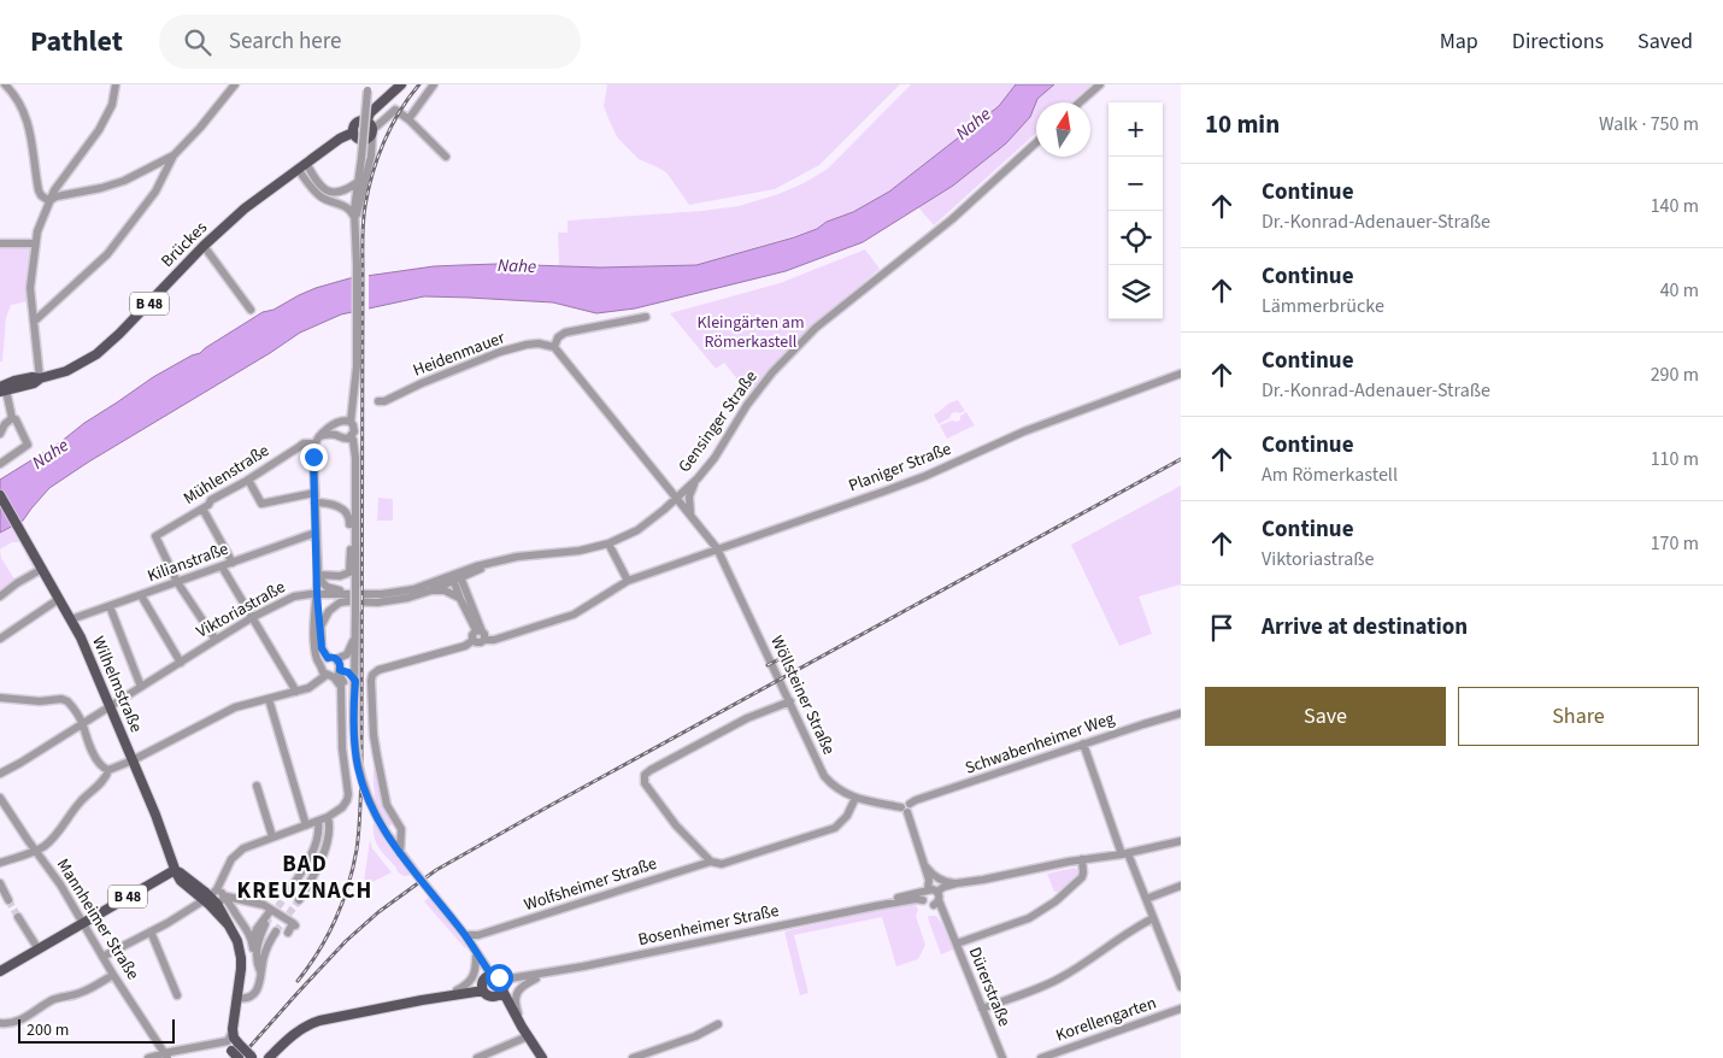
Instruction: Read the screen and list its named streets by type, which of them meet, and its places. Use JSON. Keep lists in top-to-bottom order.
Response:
{
  "streets": {
    "main road": ["Brückes", "B 48", "Wilhelmstraße"],
    "street": [
      "Heidenmauer",
      "Gensinger Straße",
      "Planiger Straße",
      "Mühlenstraße",
      "Kilianstraße",
      "Viktoriastraße",
      "Wöllsteiner Straße",
      "Schwabenheimer Weg",
      "Wolfsheimer Straße",
      "Mannheimer Straße",
      "Bosenheimer Straße",
      "Dürerstraße",
      "Korellengarten"
    ]
  },
  "crossings": [
    ["B 48", "Wilhelmstraße"],
    ["B 48", "Mannheimer Straße"],
    ["Gensinger Straße", "Viktoriastraße"],
    ["Planiger Straße", "Wöllsteiner Straße"],
    ["Mühlenstraße", "Kilianstraße"],
    ["Kilianstraße", "Wilhelmstraße"],
    ["Viktoriastraße", "Wilhelmstraße"],
    ["Wöllsteiner Straße", "Schwabenheimer Weg"],
    ["Wöllsteiner Straße", "Wolfsheimer Straße"],
    ["Bosenheimer Straße", "Dürerstraße"]
  ],
  "districts": ["BAD KREUZNACH"],
  "water": ["Nahe"],
  "parks": ["Kleingärten am Römerkastell"],
  "scale_bar": "200 m",
  "north": "top",
  "page": {
    "header": "Pathlet",
    "search": "Search here",
    "nav": ["Map", "Directions", "Saved"],
    "heading": ["10 min", "Walk · 750 m"],
    "map_buttons": ["+", "−"],
    "list": [
      ["Continue", "Dr.-Konrad-Adenauer-Straße", "140 m"],
      ["Continue", "Lämmerbrücke", "40 m"],
      ["Continue", "Dr.-Konrad-Adenauer-Straße", "290 m"],
      ["Continue", "Am Römerkastell", "110 m"],
      ["Continue", "Viktoriastraße", "170 m"],
      "Arrive at destination"
    ],
    "buttons": ["Save", "Share"],
    "scale": "200 m"
  }
}
